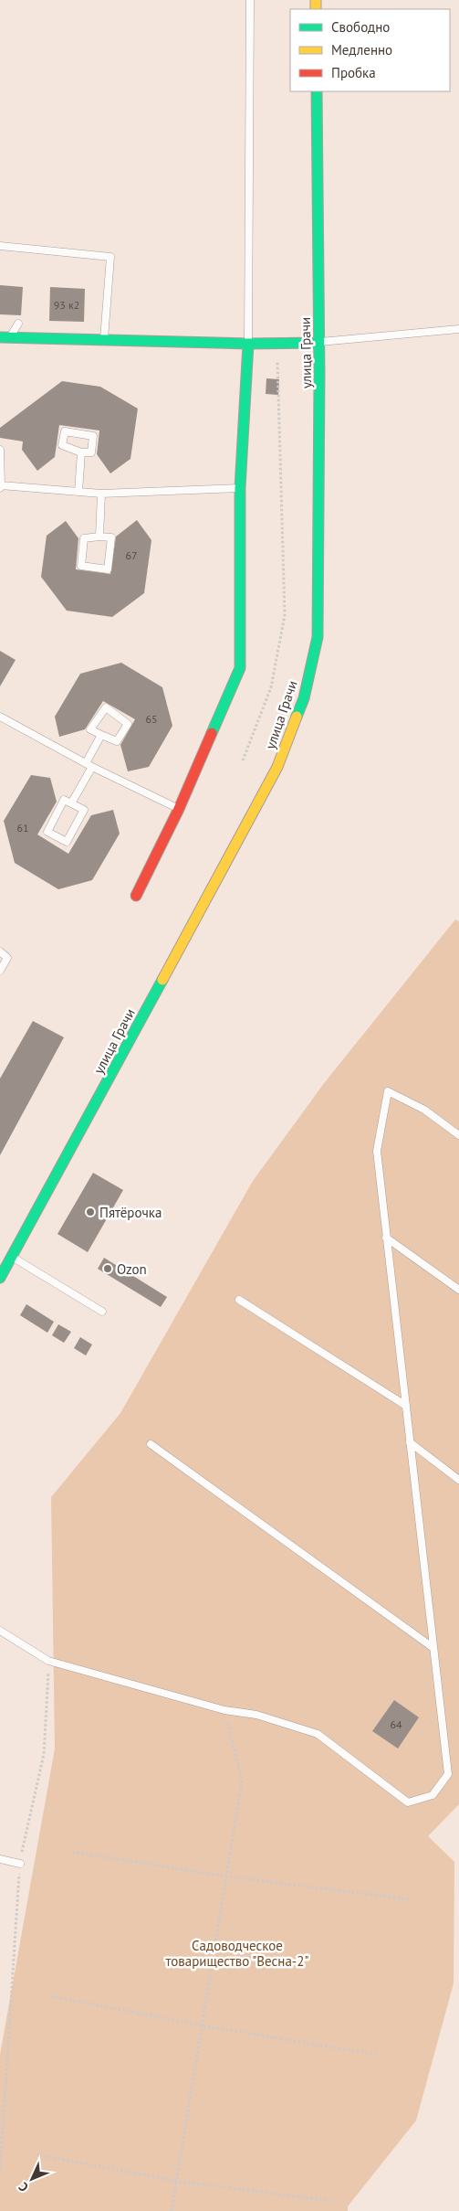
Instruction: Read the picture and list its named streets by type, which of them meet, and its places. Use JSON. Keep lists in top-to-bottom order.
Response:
{
  "streets": {
    "street": ["улица Грачи"]
  },
  "parks": ["Садоводческое товарищество \"Весна-2\""],
  "places": ["Пятёрочка", "Ozon"],
  "house_numbers": [
    "93 к2",
    "67",
    "65",
    "61",
    "64"
  ],
  "legend": ["Свободно", "Медленно", "Пробка"],
  "north": "bottom left"
}
